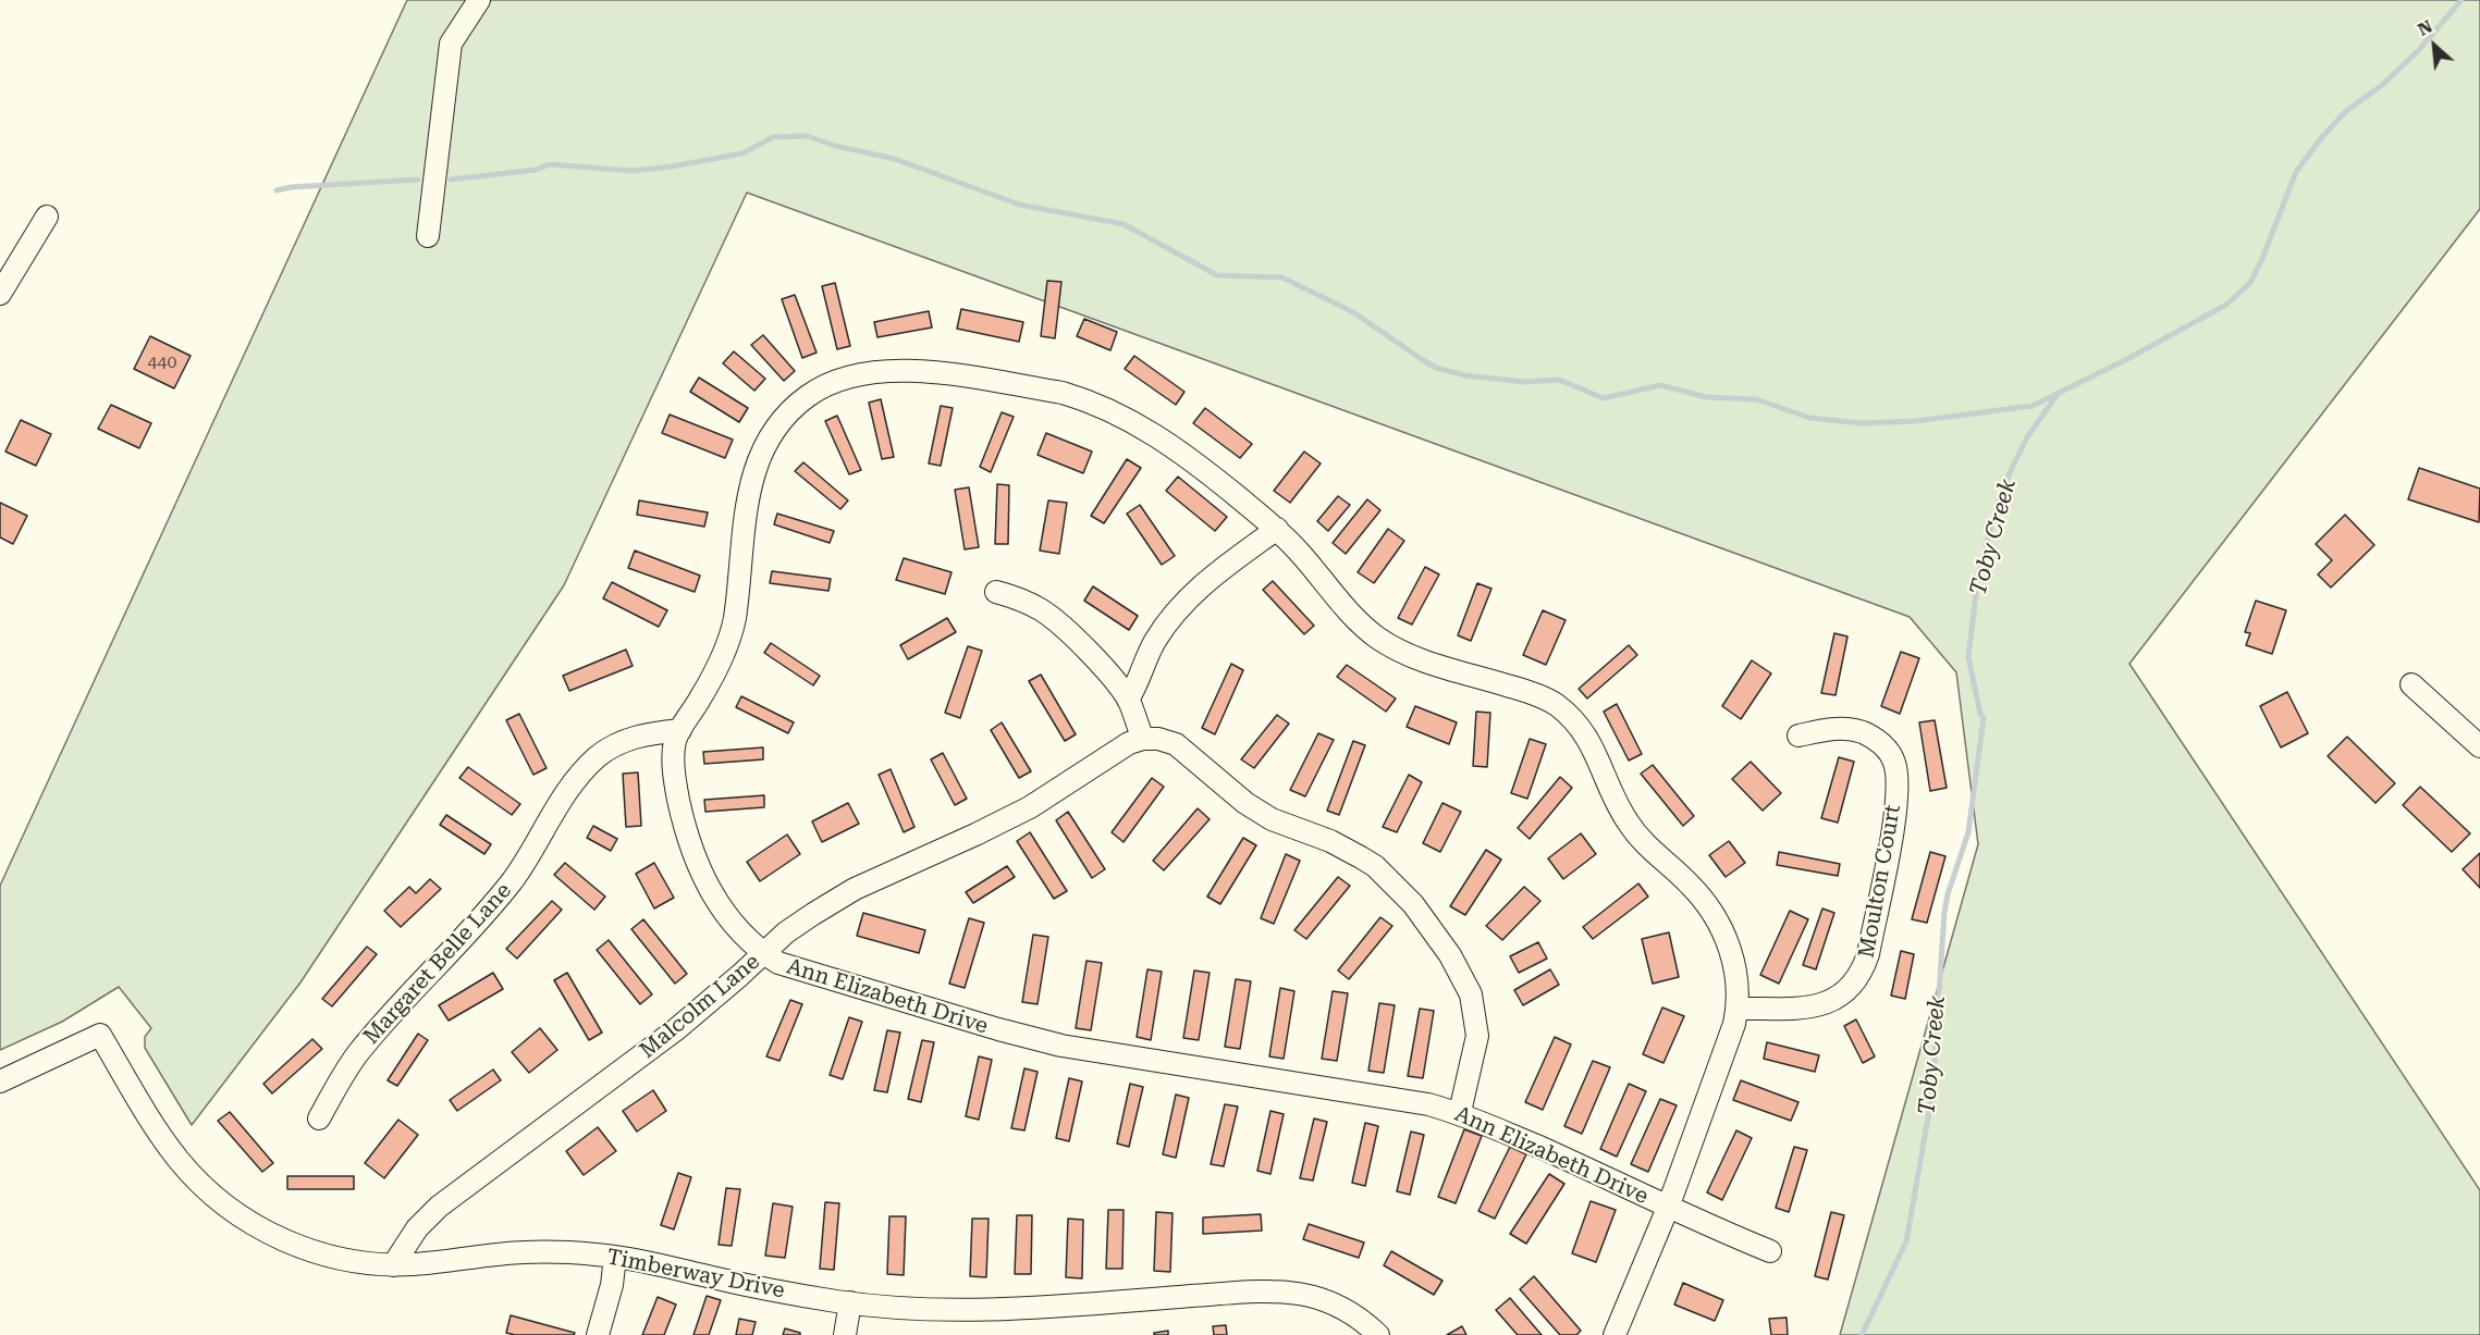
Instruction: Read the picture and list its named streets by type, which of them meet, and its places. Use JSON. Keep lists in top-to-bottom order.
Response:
{
  "streets": {
    "street": [
      "Moulton Court",
      "Margaret Belle Lane",
      "Ann Elizabeth Drive",
      "Malcolm Lane",
      "Timberway Drive"
    ]
  },
  "crossings": [
    ["Moulton Court", "Ann Elizabeth Drive"],
    ["Margaret Belle Lane", "Ann Elizabeth Drive"],
    ["Ann Elizabeth Drive", "Malcolm Lane"],
    ["Malcolm Lane", "Timberway Drive"]
  ],
  "water": ["Toby Creek"],
  "house_numbers": ["440"],
  "north": "top left"
}
